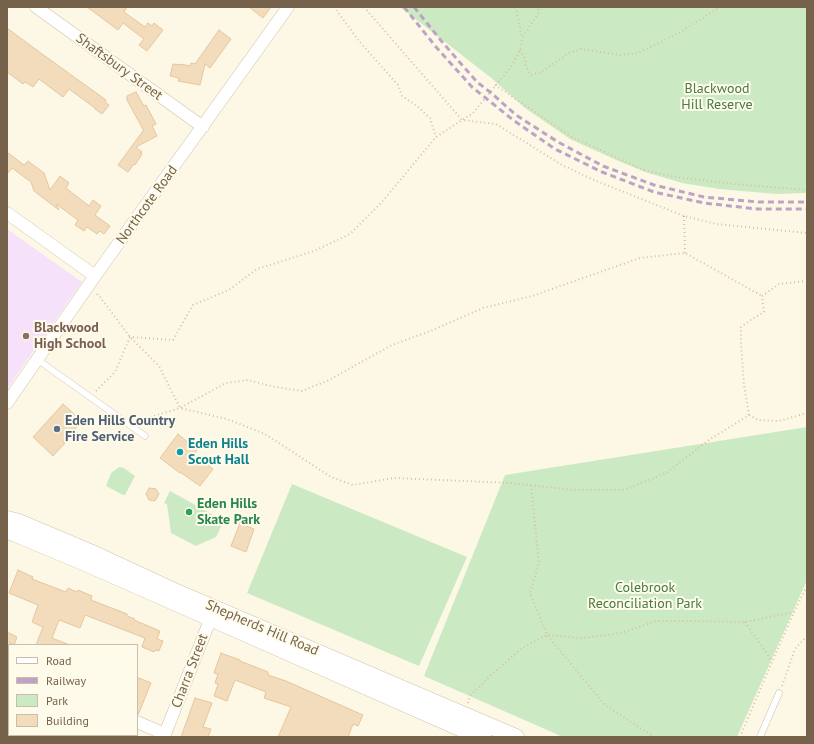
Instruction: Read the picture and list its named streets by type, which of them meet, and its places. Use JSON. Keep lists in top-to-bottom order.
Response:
{
  "streets": {
    "main road": ["Shepherds Hill Road"],
    "street": ["Shaftsbury Street", "Northcote Road", "Charra Street"]
  },
  "crossings": [
    ["Shaftsbury Street", "Northcote Road"],
    ["Shepherds Hill Road", "Charra Street"]
  ],
  "parks": ["Blackwood Hill Reserve", "Colebrook Reconciliation Park"],
  "places": [
    "Blackwood High School",
    "Eden Hills Country Fire Service",
    "Eden Hills Scout Hall",
    "Eden Hills Skate Park"
  ],
  "legend": [
    "Road",
    "Railway",
    "Park",
    "Building"
  ]
}
